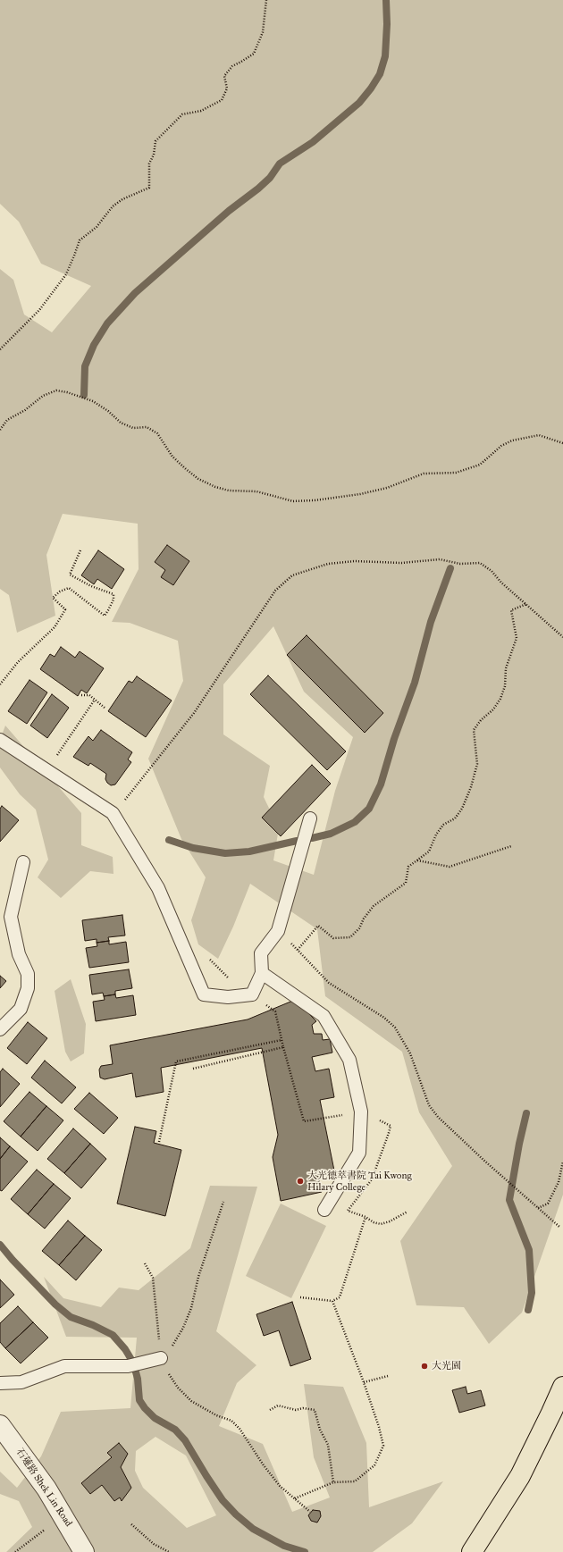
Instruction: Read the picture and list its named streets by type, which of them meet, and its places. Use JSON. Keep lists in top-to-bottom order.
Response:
{
  "streets": {
    "street": ["石蓮路 Shek Lin Road"]
  },
  "places": ["大光德萃書院 Tai Kwong Hilary College", "大光園"]
}
